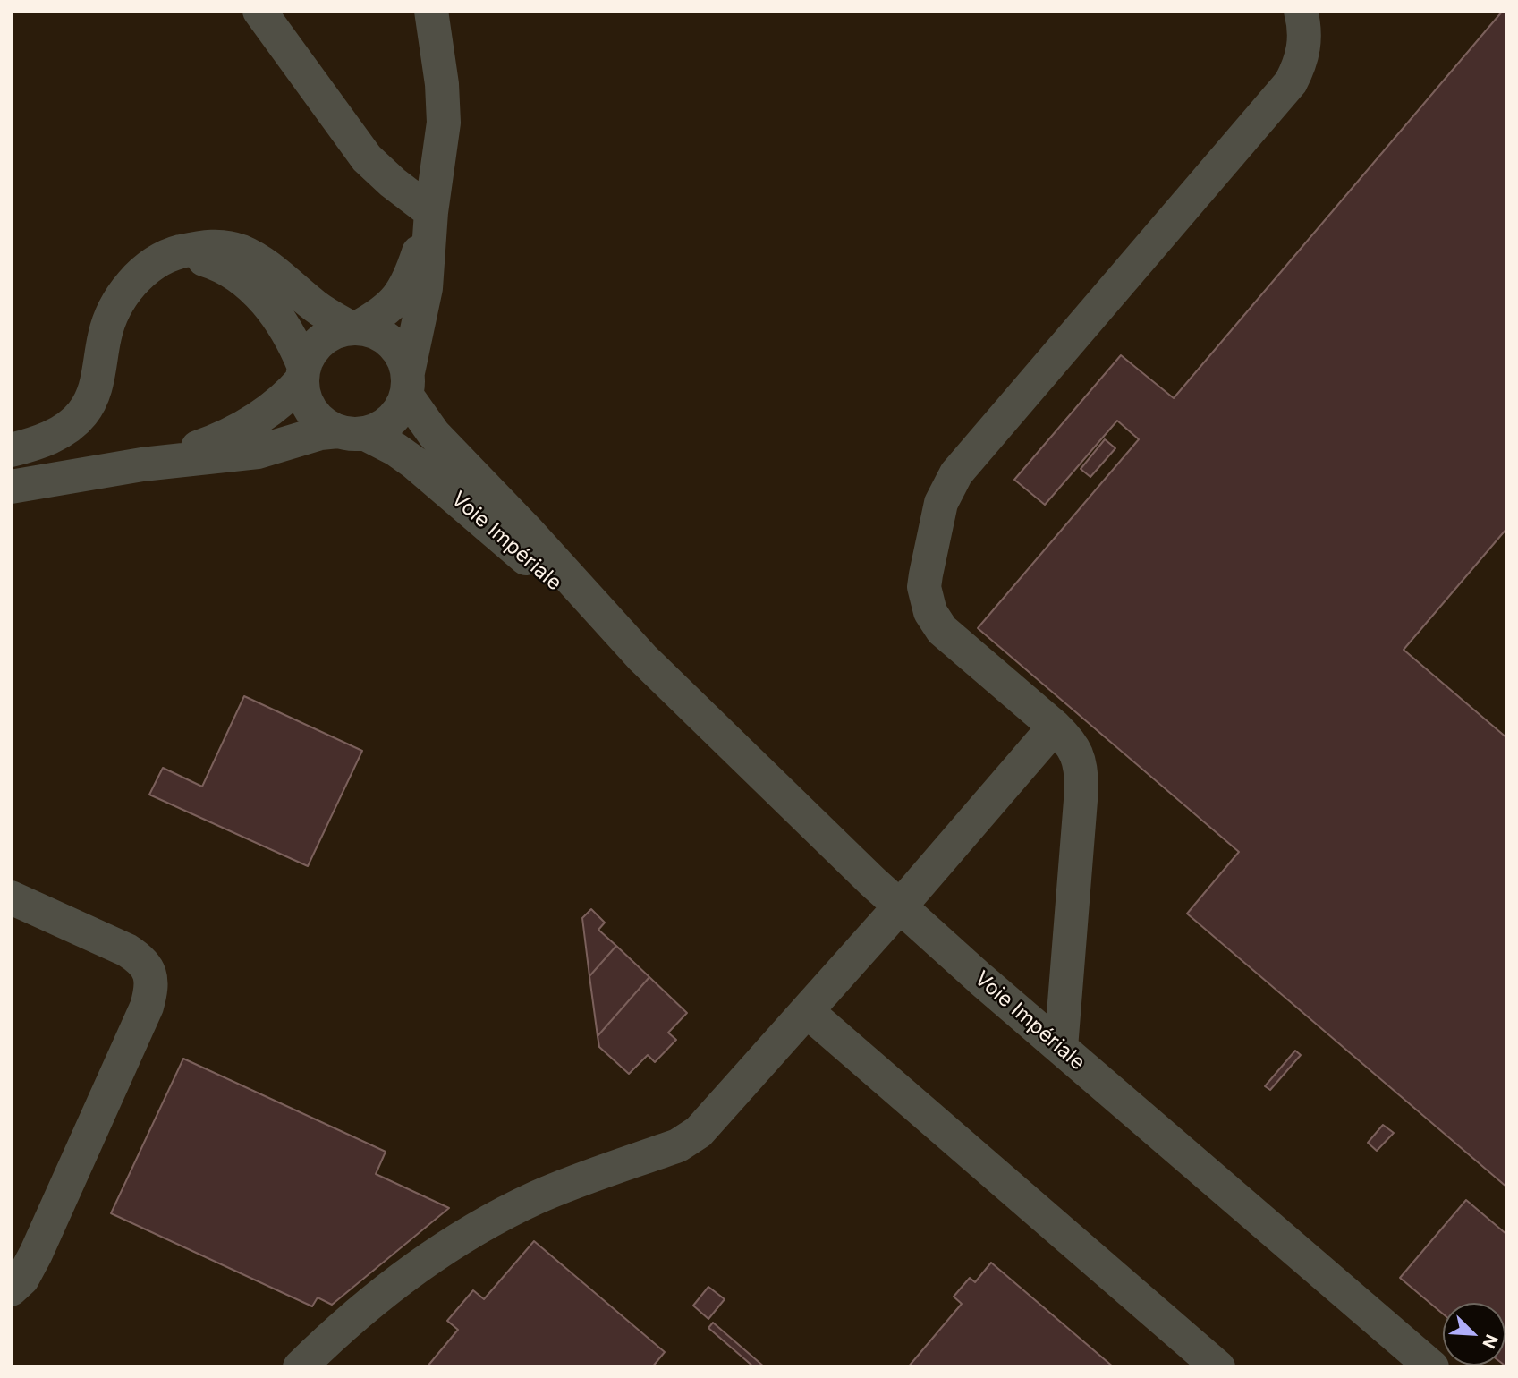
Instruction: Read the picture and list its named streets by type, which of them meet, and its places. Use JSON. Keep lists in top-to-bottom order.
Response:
{
  "streets": {
    "street": ["Voie Impériale"]
  },
  "north": "bottom right"
}
